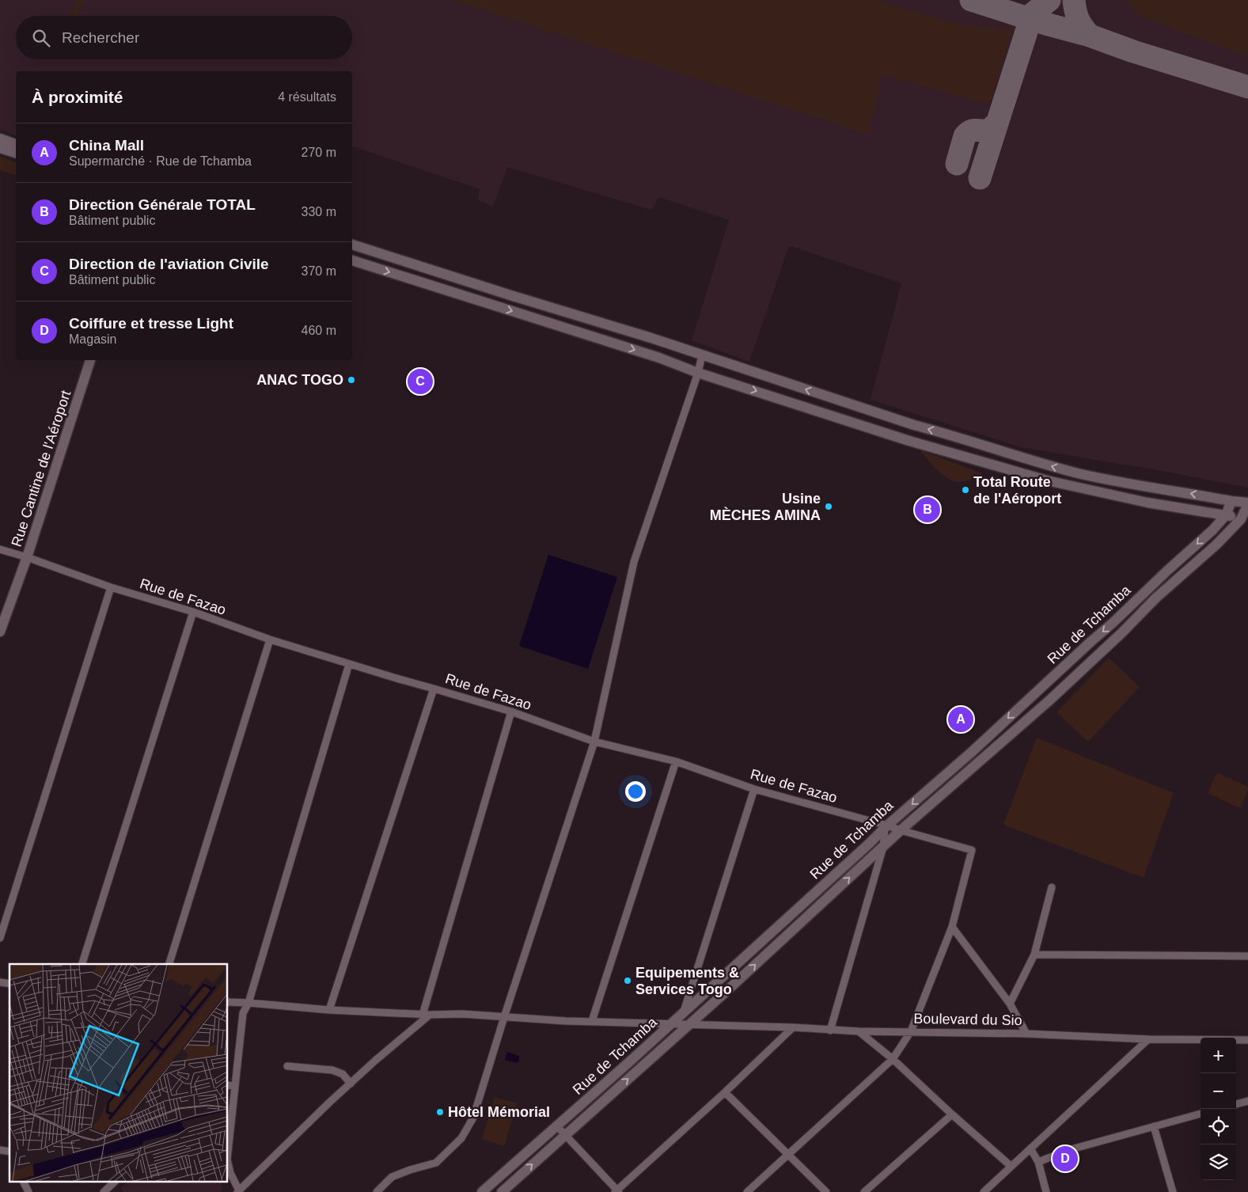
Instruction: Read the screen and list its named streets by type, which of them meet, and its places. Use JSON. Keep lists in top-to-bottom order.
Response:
{
  "streets": {
    "main road": ["Rue Cantine de l'Aéroport", "Rue de Tchamba"],
    "street": ["Rue de Fazao", "Boulevard du Sio"]
  },
  "crossings": [
    ["Rue Cantine de l'Aéroport", "Rue de Fazao"],
    ["Rue de Fazao", "Rue de Tchamba"],
    ["Rue de Tchamba", "Boulevard du Sio"]
  ],
  "places": [
    "ANAC TOGO",
    "Total Route de l'Aéroport",
    "Usine MÈCHES AMINA",
    "Equipements & Services Togo",
    "Hôtel Mémorial"
  ],
  "page": {
    "search": "Rechercher",
    "heading": ["À proximité", "4 résultats"],
    "list": [
      {
        "mark": "A",
        "name": "China Mall",
        "note": "Supermarché · Rue de Tchamba",
        "value": "270 m"
      },
      {
        "mark": "B",
        "name": "Direction Générale TOTAL",
        "note": "Bâtiment public",
        "value": "330 m"
      },
      {
        "mark": "C",
        "name": "Direction de l'aviation Civile",
        "note": "Bâtiment public",
        "value": "370 m"
      },
      {
        "mark": "D",
        "name": "Coiffure et tresse Light",
        "note": "Magasin",
        "value": "460 m"
      }
    ],
    "pins": [
      "C",
      "B",
      "A",
      "D"
    ],
    "map_buttons": ["+", "−"]
  }
}
